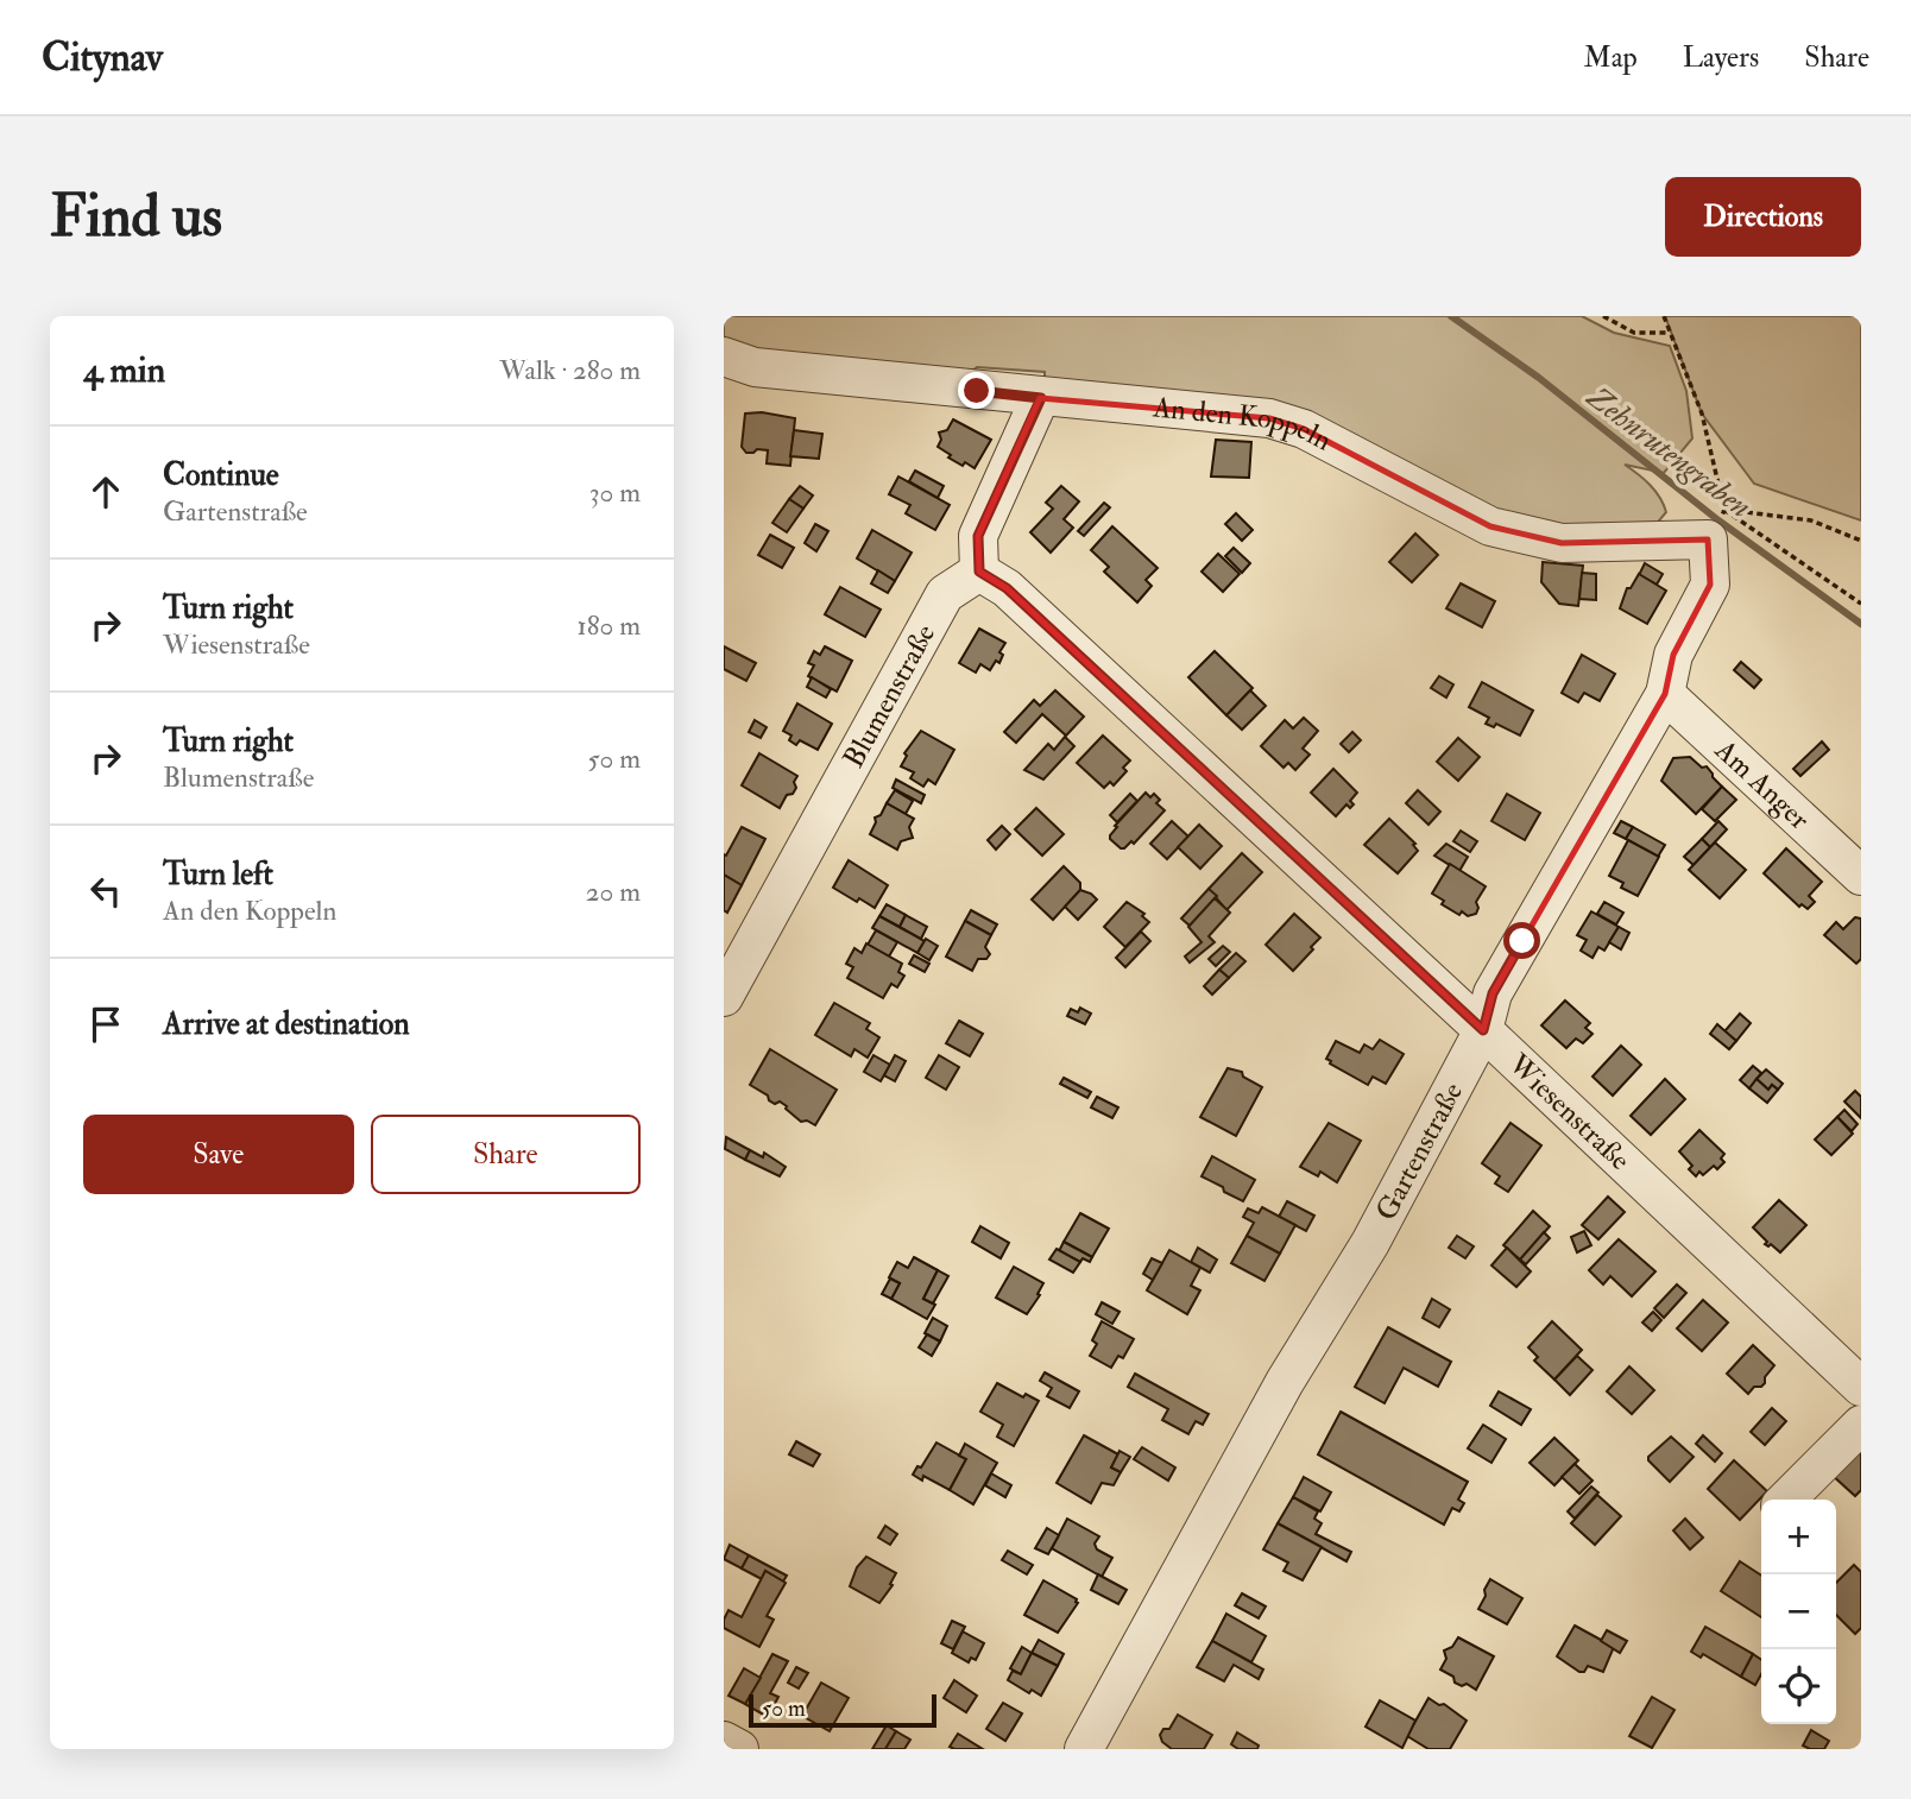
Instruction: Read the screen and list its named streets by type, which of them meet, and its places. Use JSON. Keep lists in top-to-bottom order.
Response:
{
  "streets": {
    "street": [
      "An den Koppeln",
      "Blumenstraße",
      "Am Anger",
      "Wiesenstraße",
      "Gartenstraße"
    ]
  },
  "crossings": [
    ["An den Koppeln", "Gartenstraße"],
    ["Blumenstraße", "Wiesenstraße"],
    ["Am Anger", "Gartenstraße"],
    ["Wiesenstraße", "Gartenstraße"]
  ],
  "water": ["Zehnrutengraben"],
  "scale_bar": "50 m",
  "page": {
    "header": "Citynav",
    "nav": ["Map", "Layers", "Share"],
    "buttons": [
      "Directions",
      ["Save", "Share"]
    ],
    "title": "Find us",
    "heading": ["4 min", "Walk · 280 m"],
    "list": [
      ["Continue", "Gartenstraße", "30 m"],
      ["Turn right", "Wiesenstraße", "180 m"],
      ["Turn right", "Blumenstraße", "50 m"],
      ["Turn left", "An den Koppeln", "20 m"],
      "Arrive at destination"
    ],
    "map_buttons": ["+", "−"],
    "scale": "50 m"
  }
}
